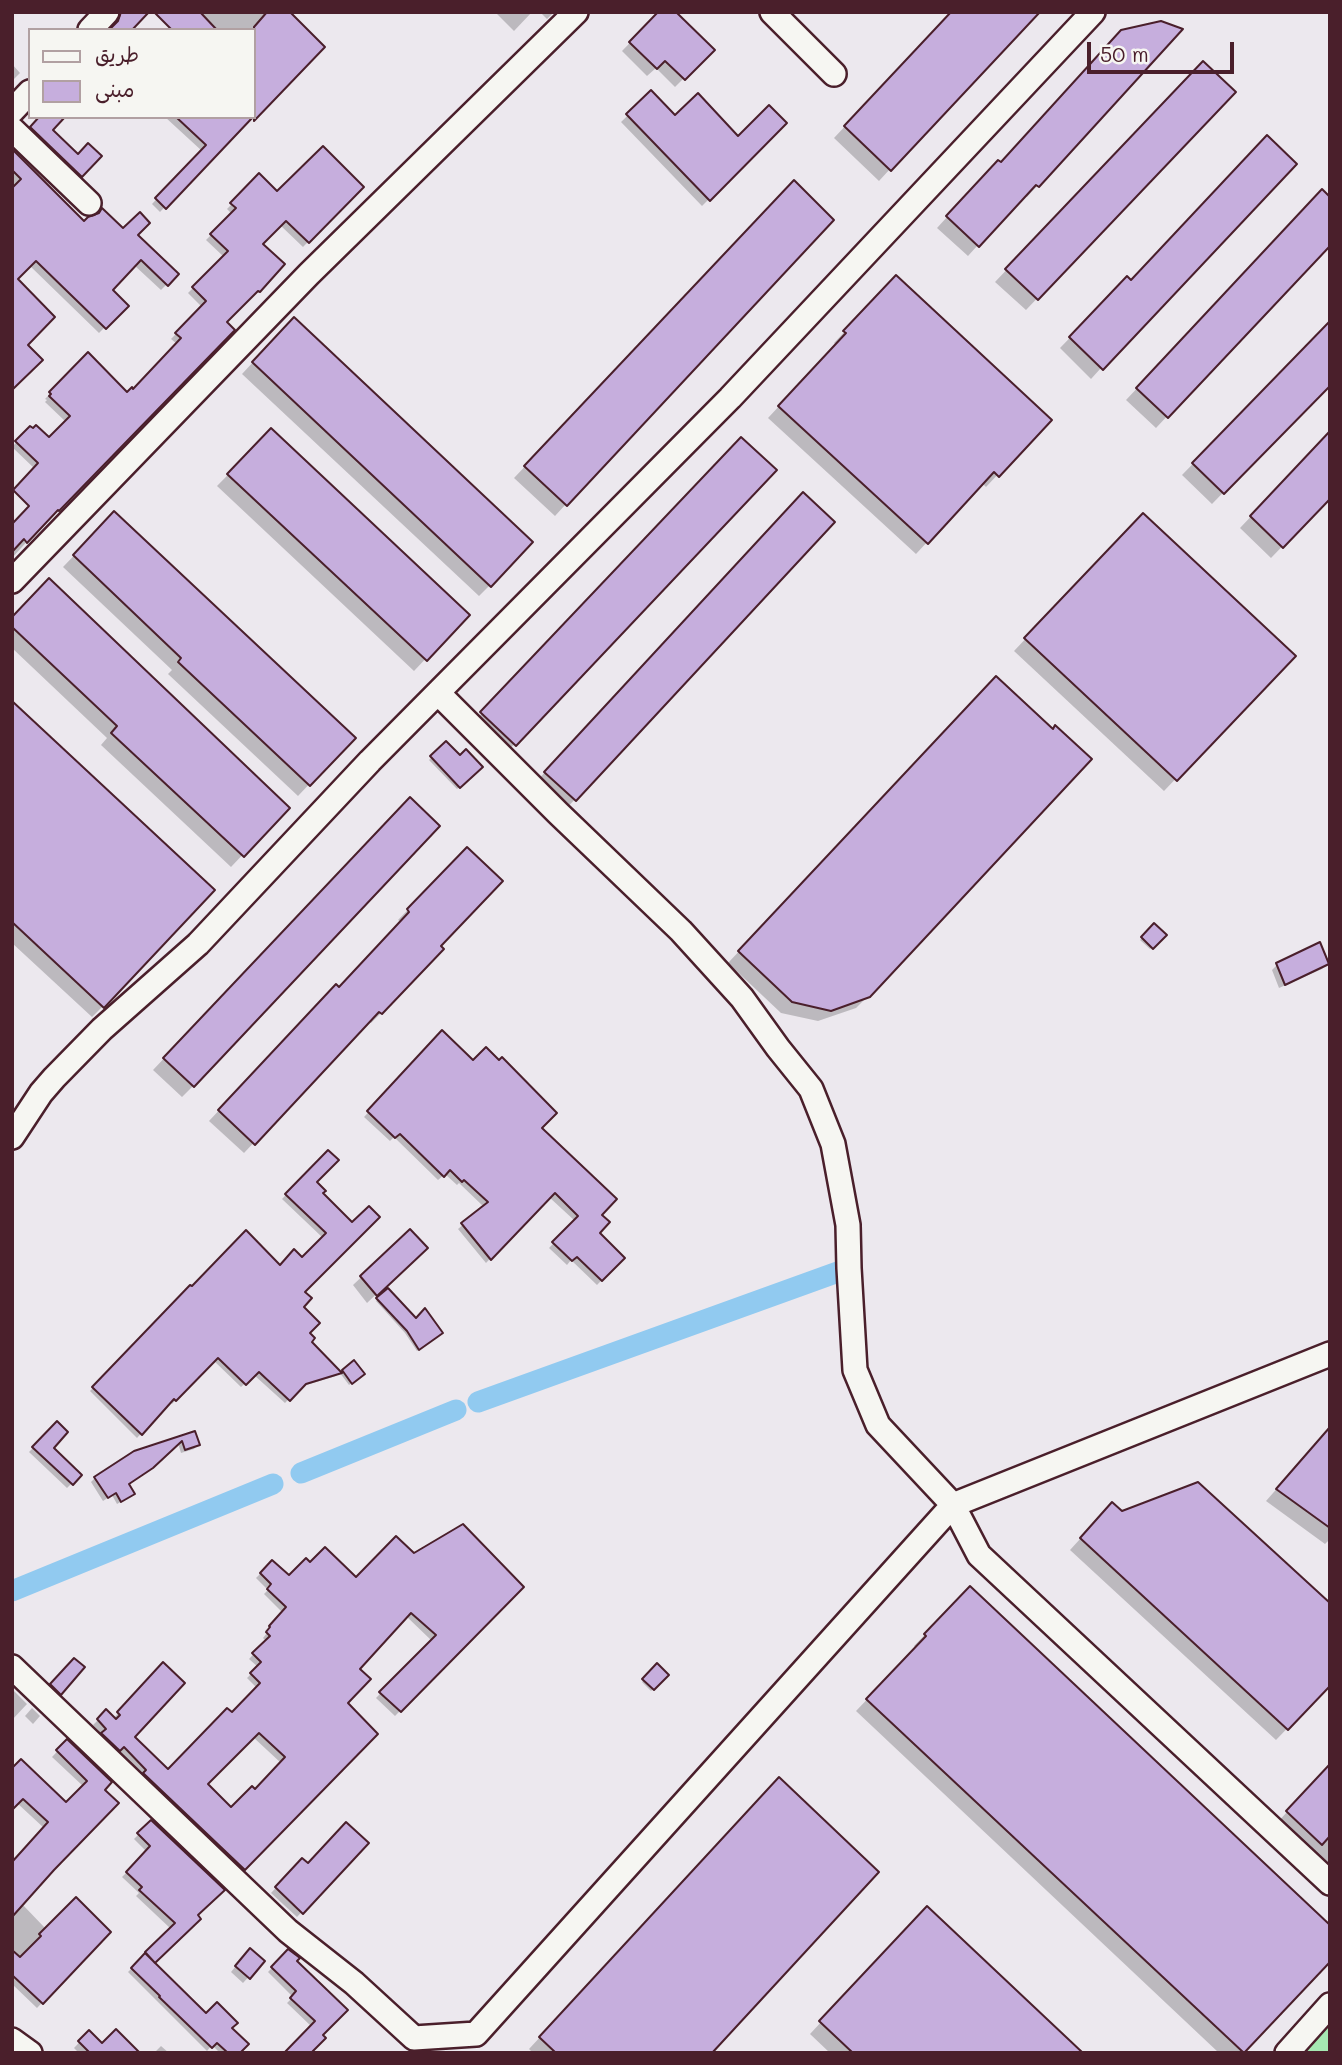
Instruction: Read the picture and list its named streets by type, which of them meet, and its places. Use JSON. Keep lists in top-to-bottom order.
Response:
{
  "legend": ["طريق", "مبنى"],
  "scale_bar": "50 m"
}
